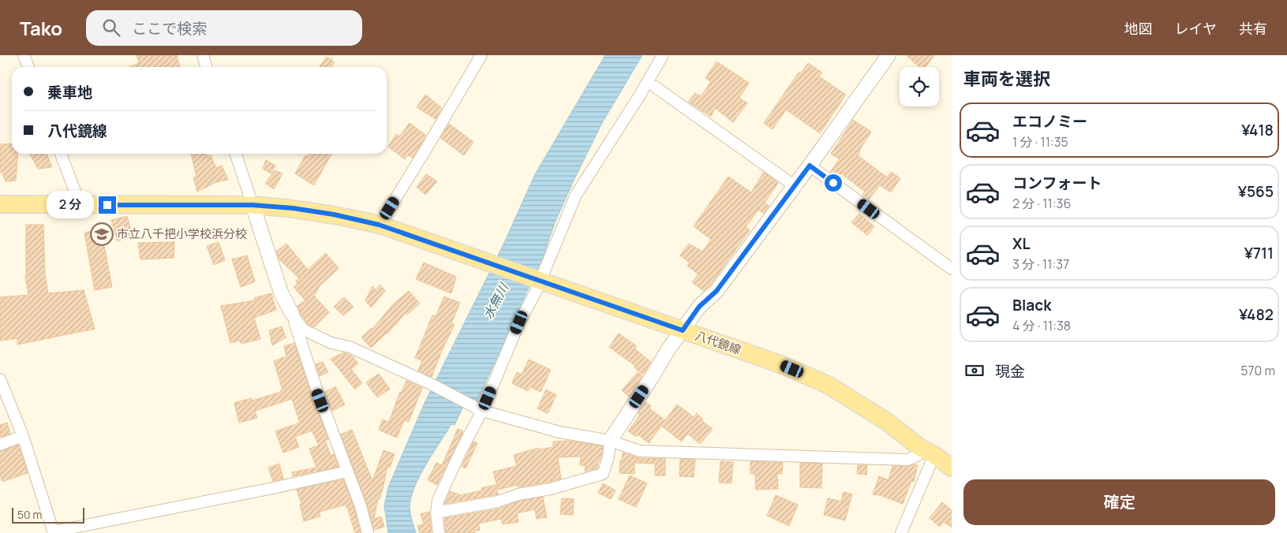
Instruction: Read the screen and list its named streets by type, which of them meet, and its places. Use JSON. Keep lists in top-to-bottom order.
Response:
{
  "streets": {
    "main road": ["八代鏡線"]
  },
  "water": ["水無川"],
  "places": {
    "school or university": ["市立八千把小学校浜分校"]
  },
  "scale_bar": "50 m",
  "page": {
    "header": "Tako",
    "search": "ここで検索",
    "nav": ["地図", "レイヤ", "共有"],
    "heading": "車両を選択",
    "banner": ["乗車地", "八代鏡線"],
    "list": [
      {
        "name": "エコノミー",
        "note": "1 分 · 11:35",
        "value": "¥418"
      },
      {
        "name": "コンフォート",
        "note": "2 分 · 11:36",
        "value": "¥565"
      },
      {
        "name": "XL",
        "note": "3 分 · 11:37",
        "value": "¥711"
      },
      {
        "name": "Black",
        "note": "4 分 · 11:38",
        "value": "¥482"
      }
    ],
    "bubble": "2 分",
    "pay": ["現金", "570 m"],
    "buttons": "確定",
    "scale": "50 m"
  }
}
